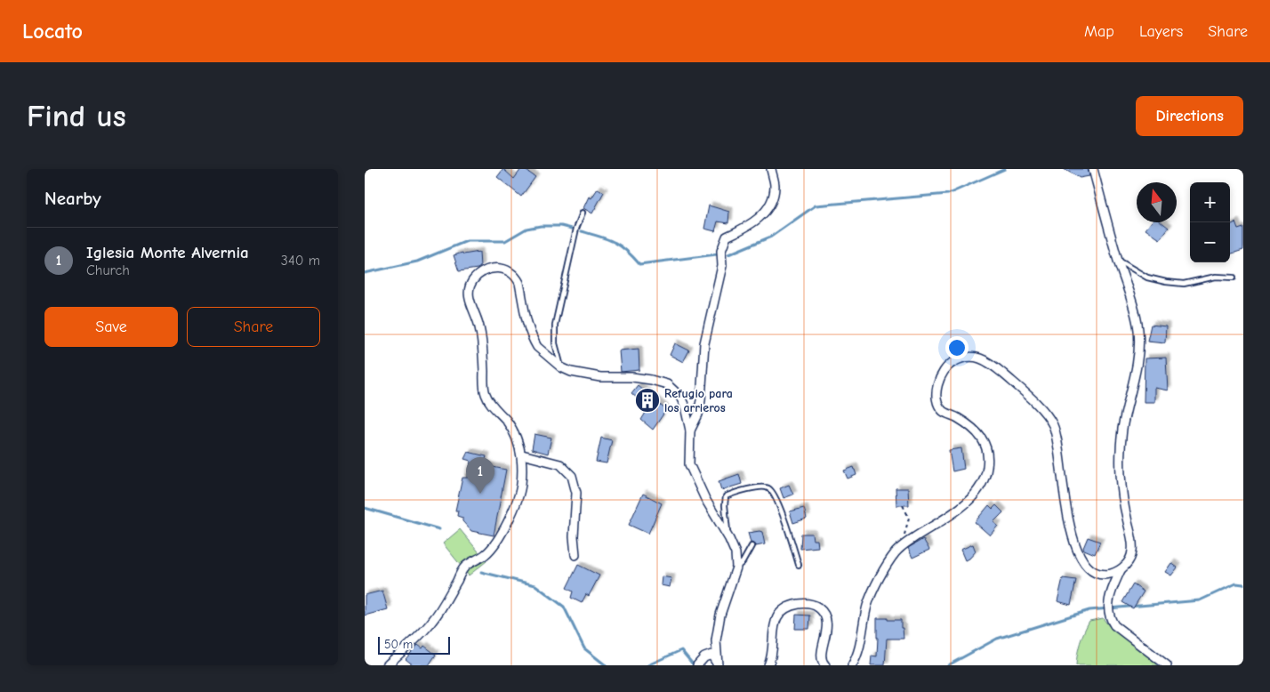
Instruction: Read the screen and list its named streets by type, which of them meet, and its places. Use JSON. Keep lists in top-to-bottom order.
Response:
{
  "places": {
    "building": ["Refugio para los arrieros"]
  },
  "scale_bar": "50 m",
  "north": "top",
  "page": {
    "header": "Locato",
    "nav": ["Map", "Layers", "Share"],
    "buttons": [
      "Directions",
      ["Save", "Share"]
    ],
    "title": "Find us",
    "heading": "Nearby",
    "map_buttons": ["+", "−"],
    "list": [
      {
        "mark": "1",
        "name": "Iglesia Monte Alvernia",
        "note": "Church",
        "value": "340 m"
      }
    ],
    "pins": "1",
    "scale": "50 m"
  }
}
